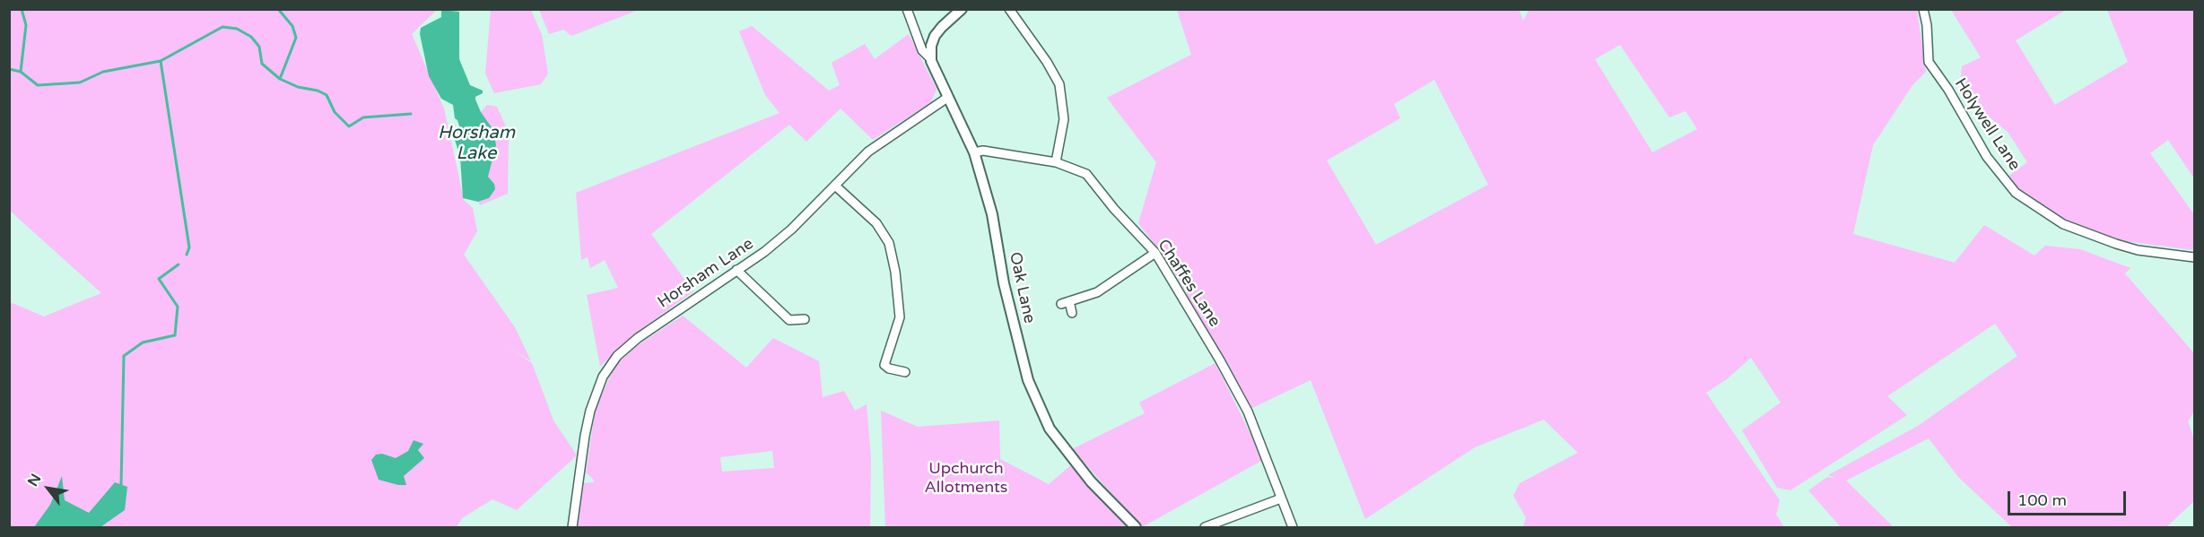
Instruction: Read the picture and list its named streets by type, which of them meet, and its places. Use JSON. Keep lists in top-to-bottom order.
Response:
{
  "streets": {
    "street": [
      "Holywell Lane",
      "Horsham Lane",
      "Chaffes Lane",
      "Oak Lane"
    ]
  },
  "crossings": [
    ["Horsham Lane", "Oak Lane"],
    ["Chaffes Lane", "Oak Lane"]
  ],
  "water": ["Horsham Lake"],
  "parks": ["Upchurch Allotments"],
  "scale_bar": "100 m",
  "north": "top left"
}
